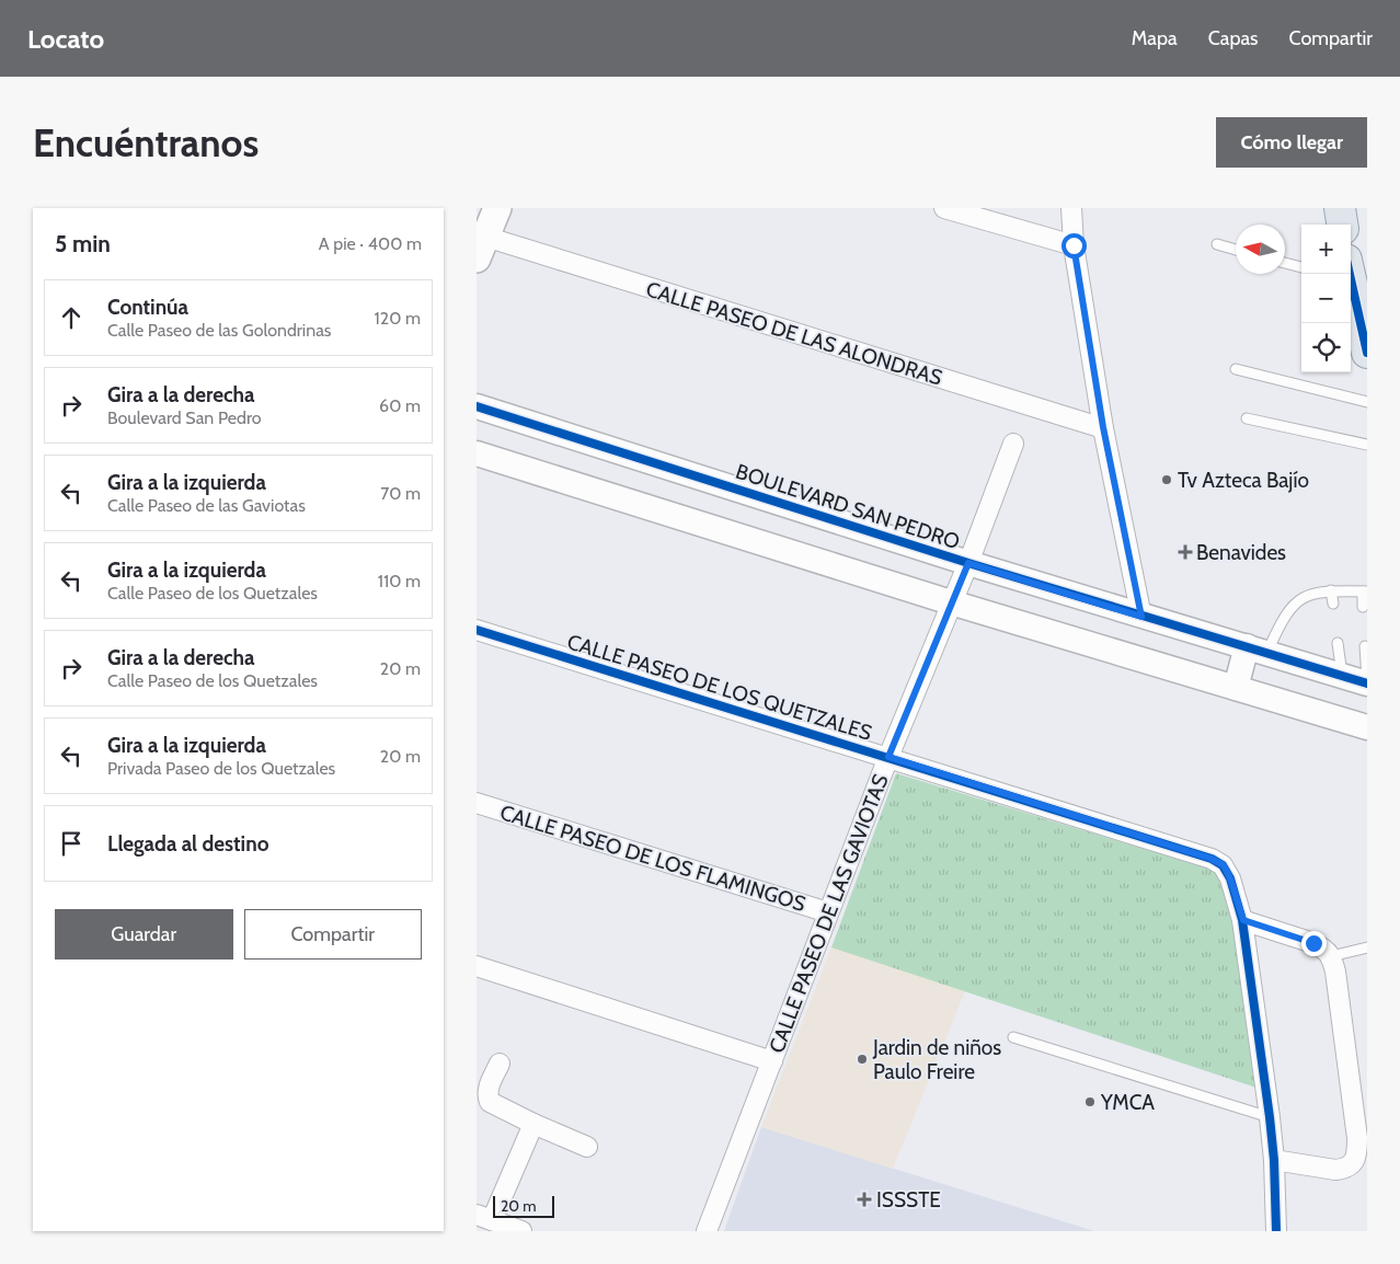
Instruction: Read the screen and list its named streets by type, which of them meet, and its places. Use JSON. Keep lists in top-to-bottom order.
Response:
{
  "streets": {
    "street": [
      "CALLE PASEO DE LAS ALONDRAS",
      "BOULEVARD SAN PEDRO",
      "CALLE PASEO DE LOS QUETZALES",
      "CALLE PASEO DE LOS FLAMINGOS",
      "CALLE PASEO DE LAS GAVIOTAS"
    ]
  },
  "crossings": [
    ["BOULEVARD SAN PEDRO", "CALLE PASEO DE LAS GAVIOTAS"],
    ["CALLE PASEO DE LOS QUETZALES", "CALLE PASEO DE LAS GAVIOTAS"],
    ["CALLE PASEO DE LOS FLAMINGOS", "CALLE PASEO DE LAS GAVIOTAS"]
  ],
  "places": {
    "other": ["Tv Azteca Bajío", "Jardin de niños Paulo Freire", "YMCA"],
    "health": ["Benavides", "ISSSTE"]
  },
  "scale_bar": "20 m",
  "north": "left",
  "page": {
    "header": "Locato",
    "nav": ["Mapa", "Capas", "Compartir"],
    "buttons": [
      "Cómo llegar",
      ["Guardar", "Compartir"]
    ],
    "title": "Encuéntranos",
    "heading": ["5 min", "A pie · 400 m"],
    "map_buttons": ["+", "−"],
    "list": [
      ["Continúa", "Calle Paseo de las Golondrinas", "120 m"],
      ["Gira a la derecha", "Boulevard San Pedro", "60 m"],
      ["Gira a la izquierda", "Calle Paseo de las Gaviotas", "70 m"],
      ["Gira a la izquierda", "Calle Paseo de los Quetzales", "110 m"],
      ["Gira a la derecha", "Calle Paseo de los Quetzales", "20 m"],
      ["Gira a la izquierda", "Privada Paseo de los Quetzales", "20 m"],
      "Llegada al destino"
    ],
    "scale": "20 m"
  }
}
